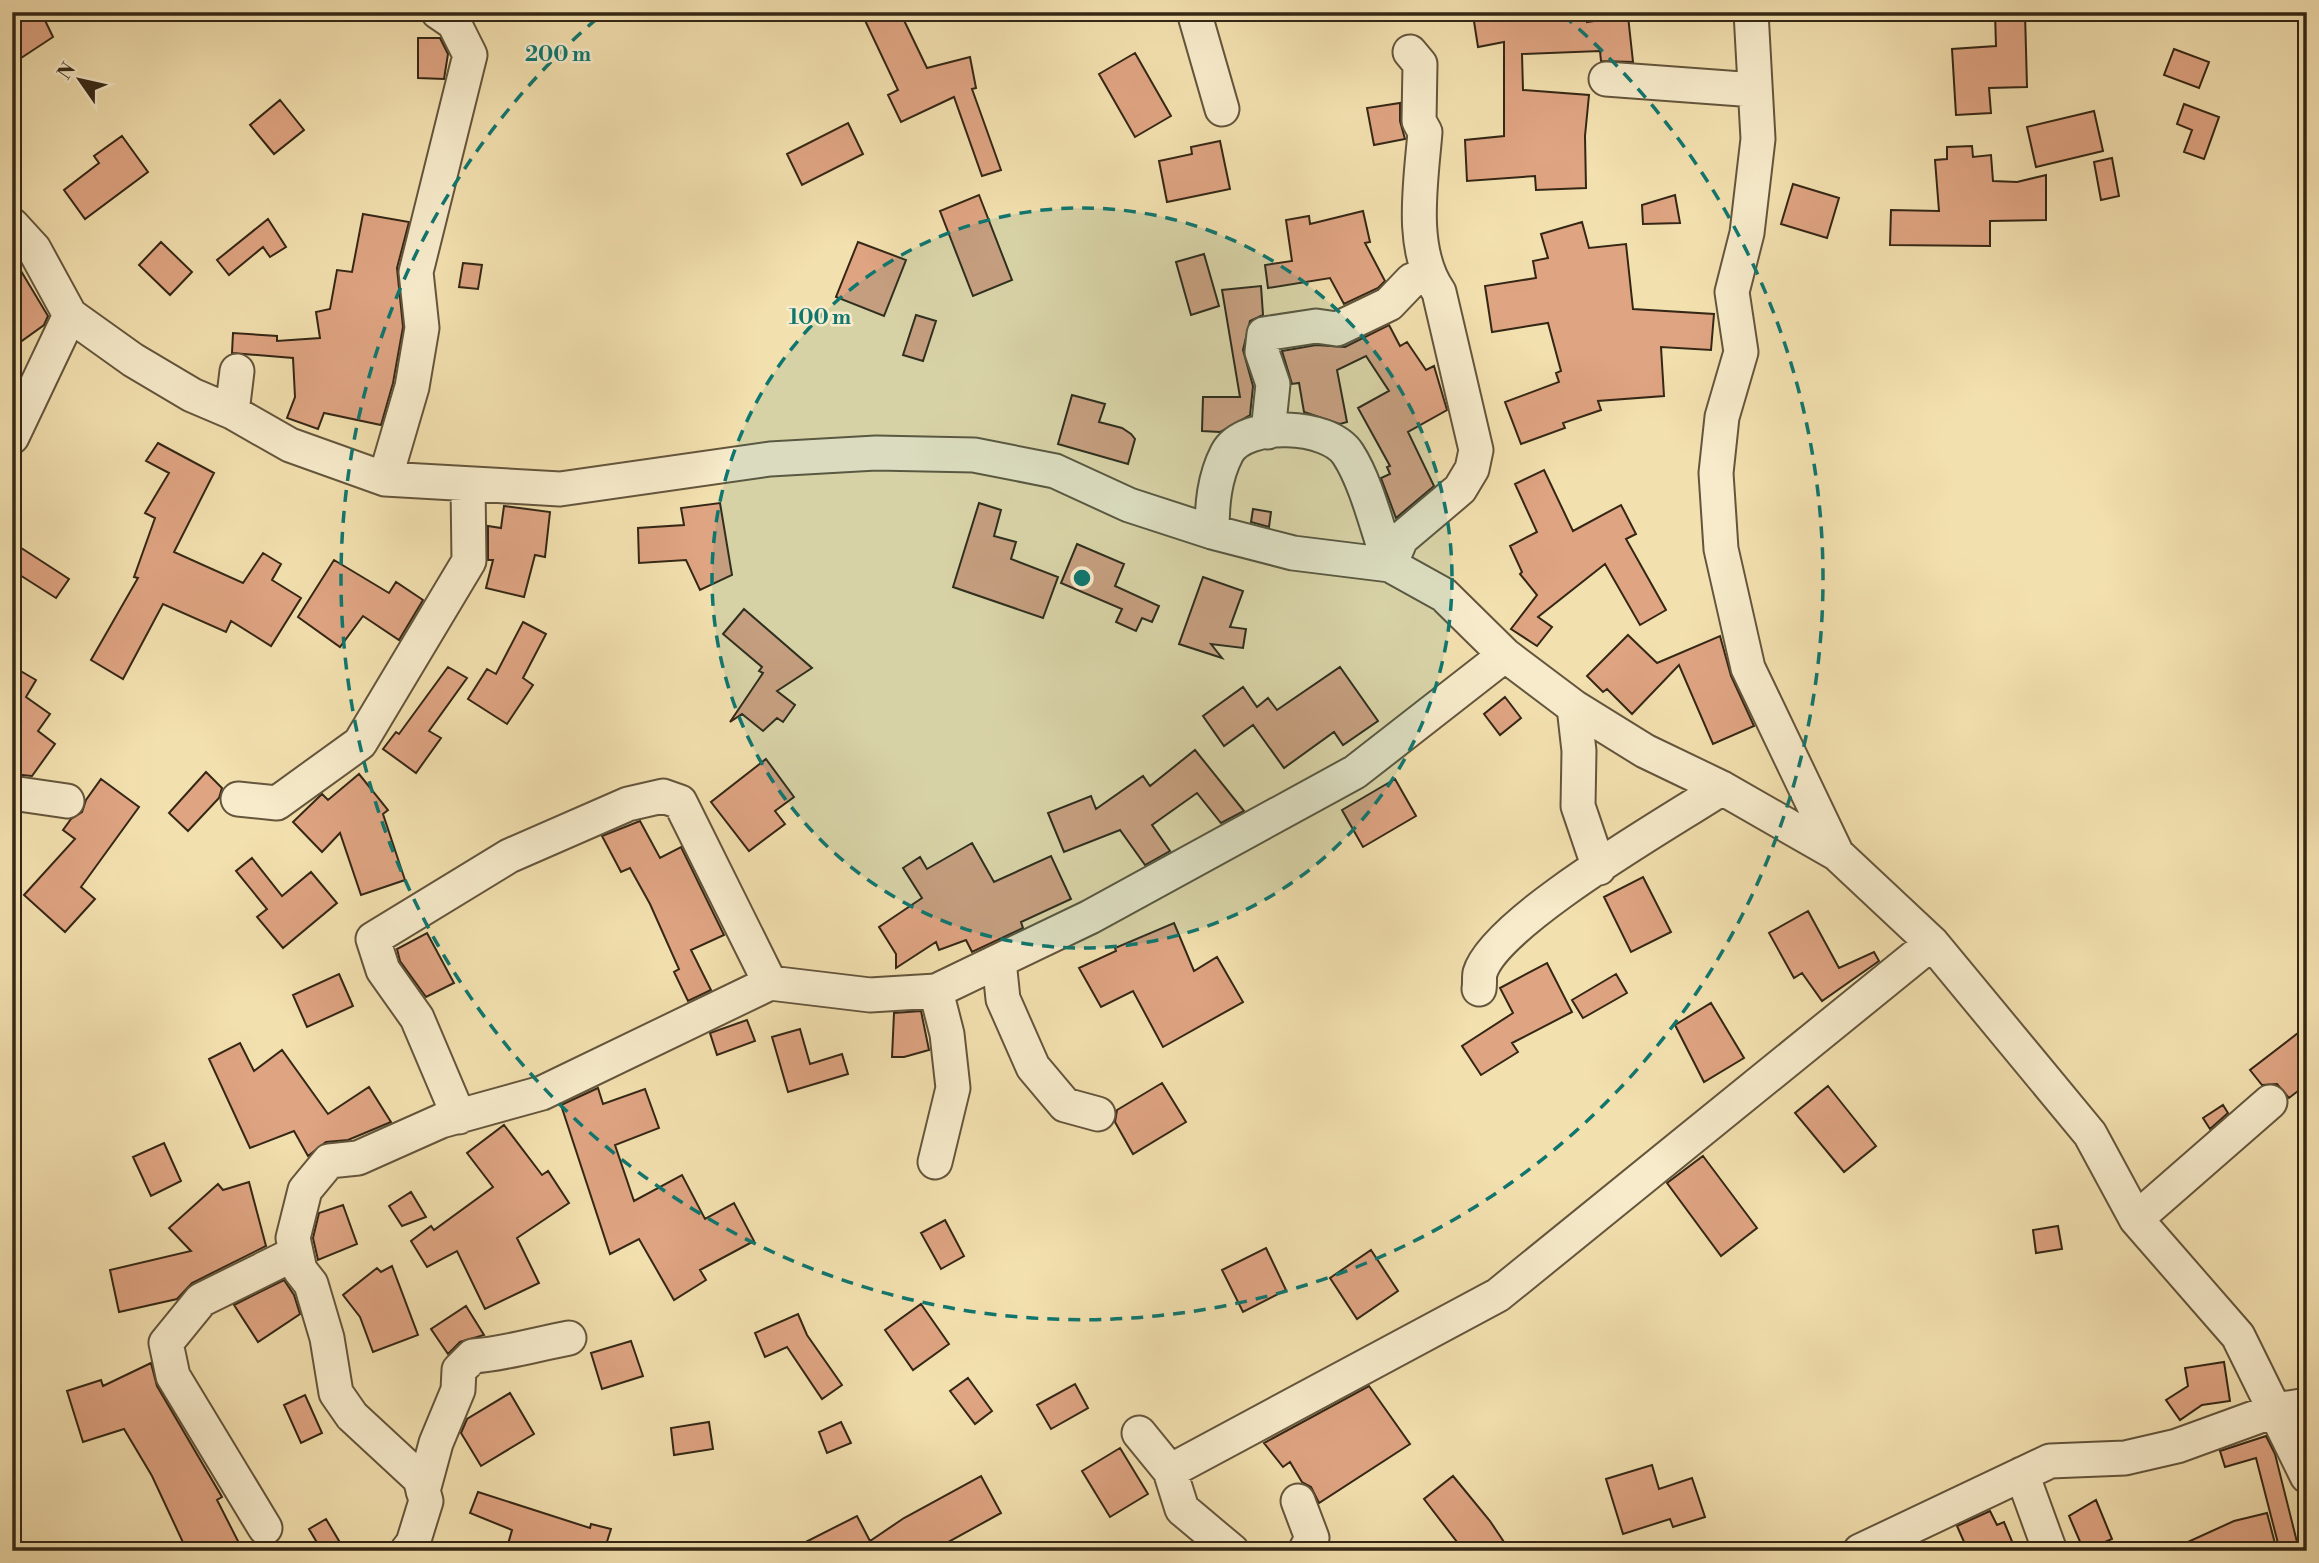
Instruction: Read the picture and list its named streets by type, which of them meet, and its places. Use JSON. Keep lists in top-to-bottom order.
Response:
{
  "north": "top left",
  "rings": ["200 m", "100 m"]
}
